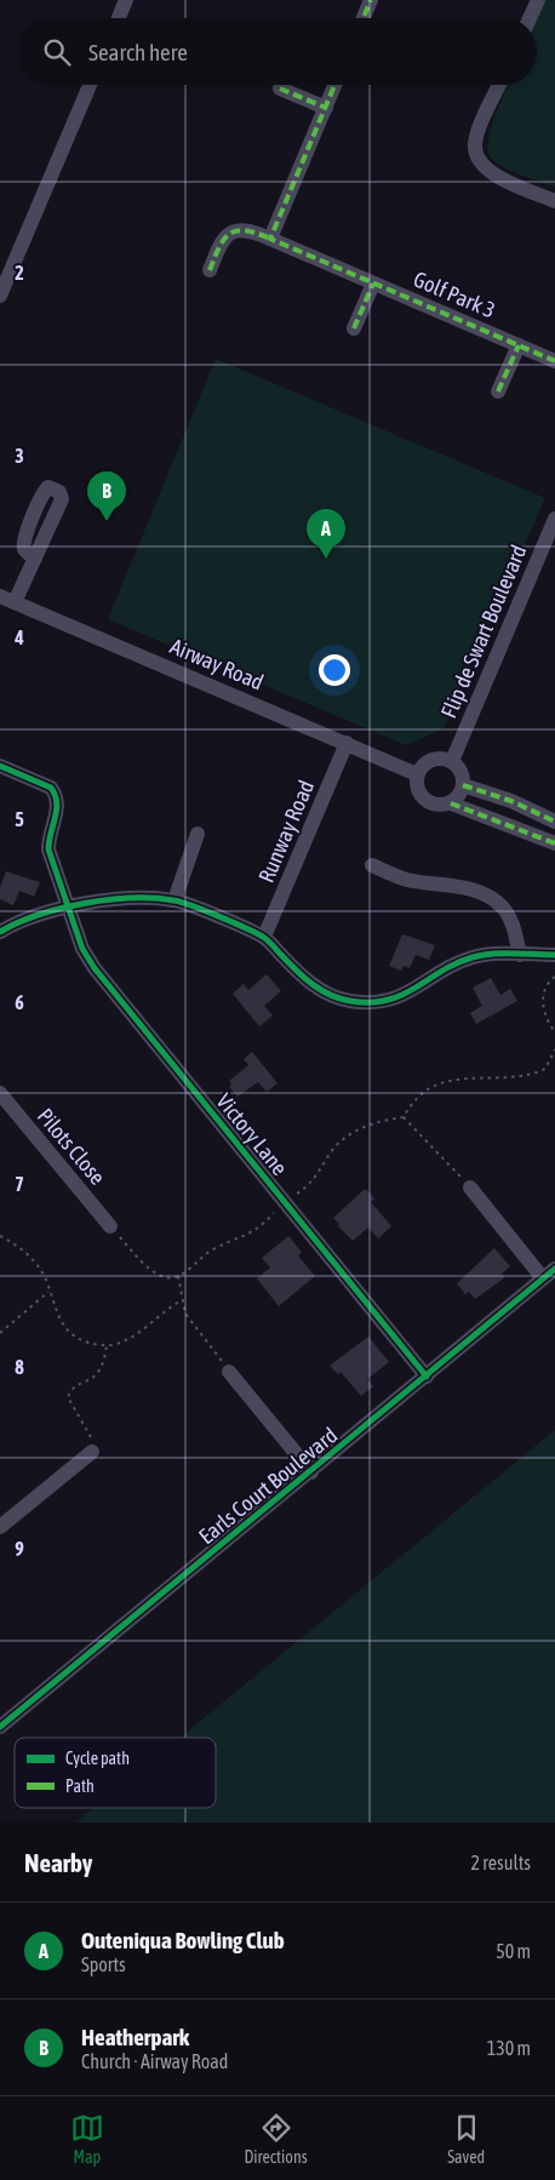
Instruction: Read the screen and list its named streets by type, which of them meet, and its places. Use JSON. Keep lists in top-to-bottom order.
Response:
{
  "streets": {
    "street": [
      "Golf Park 3",
      "Flip de Swart Boulevard",
      "Airway Road",
      "Runway Road",
      "Victory Lane",
      "Pilots Close",
      "Earls Court Boulevard"
    ]
  },
  "crossings": [
    ["Flip de Swart Boulevard", "Airway Road"],
    ["Airway Road", "Runway Road"],
    ["Victory Lane", "Earls Court Boulevard"]
  ],
  "legend": ["Cycle path", "Path"],
  "page": {
    "search": "Search here",
    "pins": ["B", "A"],
    "heading": ["Nearby", "2 results"],
    "list": [
      {
        "mark": "A",
        "name": "Outeniqua Bowling Club",
        "note": "Sports",
        "value": "50 m"
      },
      {
        "mark": "B",
        "name": "Heatherpark",
        "note": "Church · Airway Road",
        "value": "130 m"
      }
    ],
    "nav": ["Map", "Directions", "Saved"]
  },
  "grid": {
    "rows": [
      "2",
      "3",
      "4",
      "5",
      "6",
      "7",
      "8",
      "9"
    ]
  }
}
